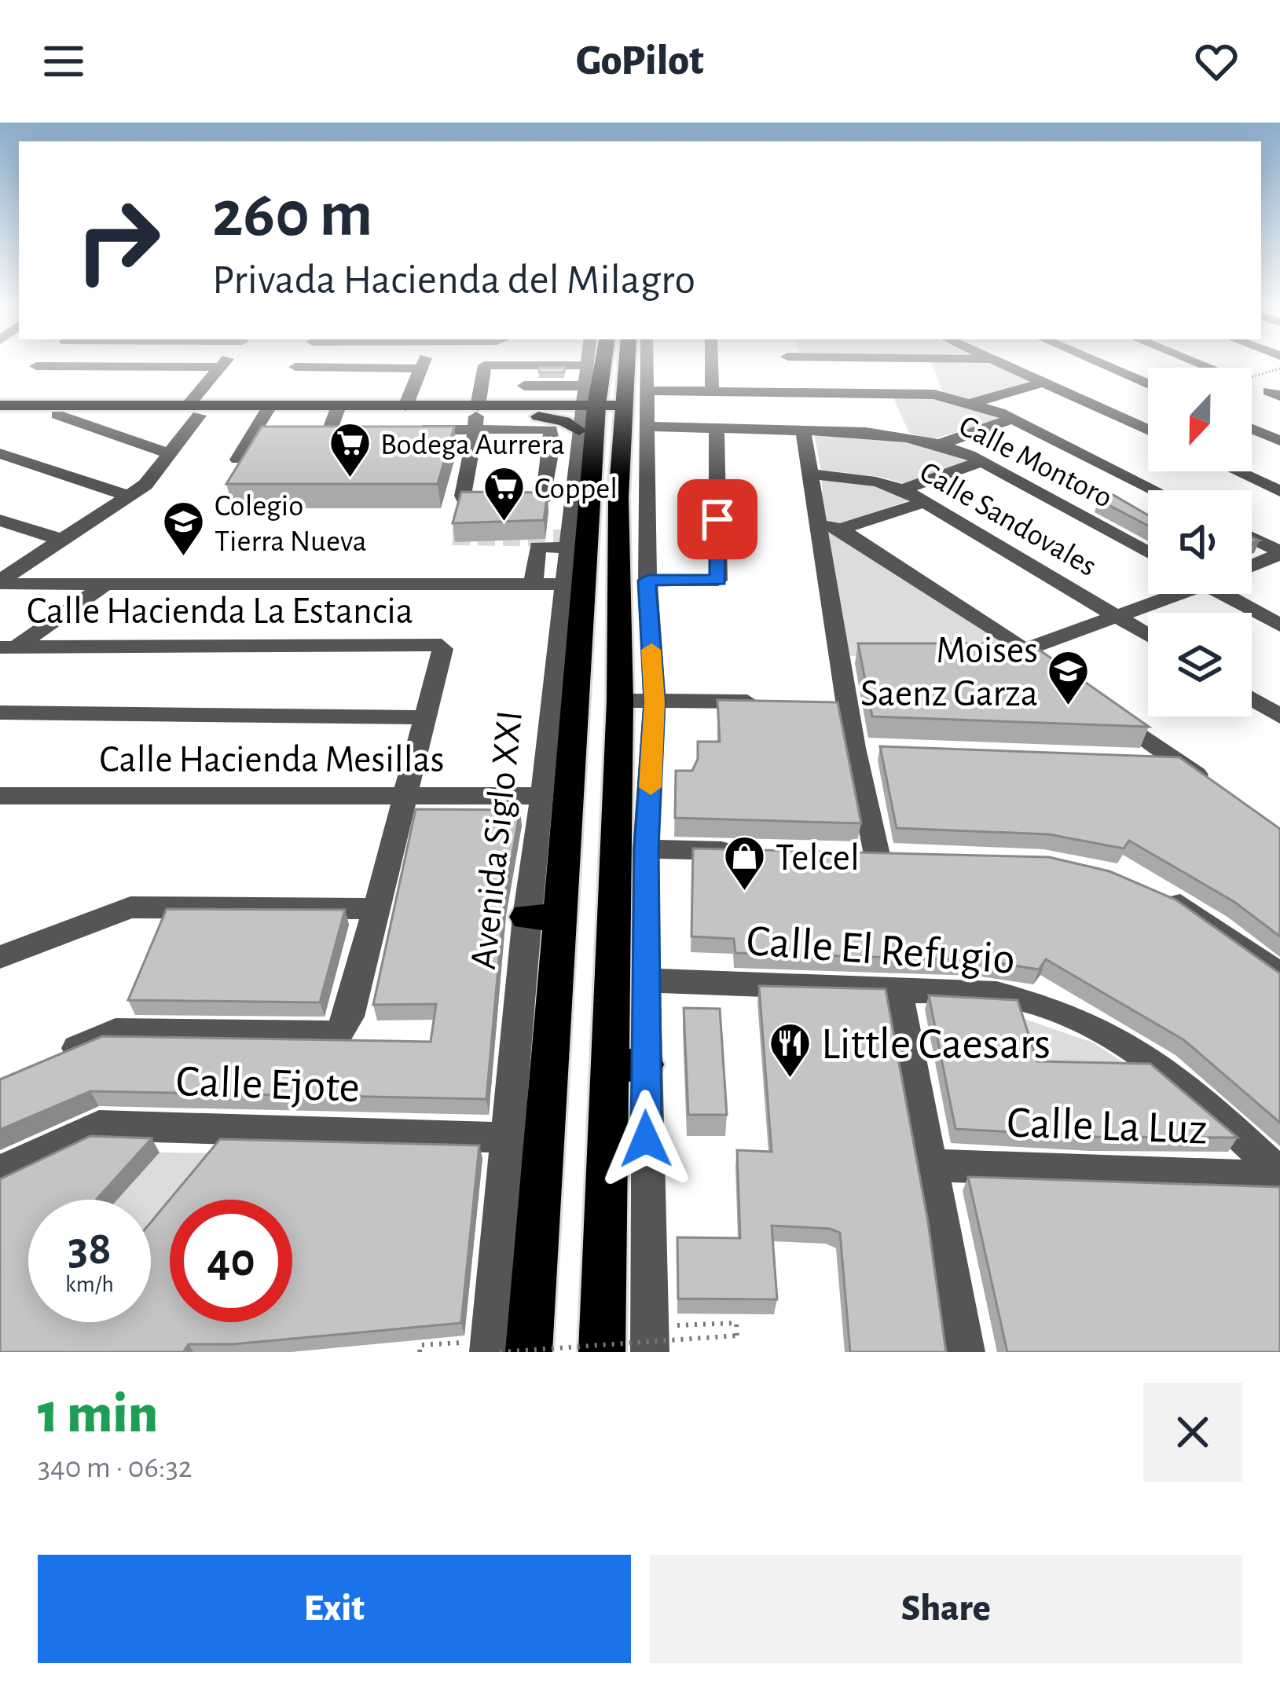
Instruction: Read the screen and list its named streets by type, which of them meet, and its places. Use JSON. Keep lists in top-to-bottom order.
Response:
{
  "streets": {
    "highway": ["Avenida Siglo XXI"],
    "street": [
      "Calle Montoro",
      "Calle Sandovales",
      "Calle Hacienda La Estancia",
      "Calle Hacienda Mesillas",
      "Calle El Refugio",
      "Calle Ejote",
      "Calle La Luz"
    ]
  },
  "crossings": [
    ["Calle Montoro", "Avenida Siglo XXI"],
    ["Calle Hacienda Mesillas", "Avenida Siglo XXI"],
    ["Avenida Siglo XXI", "Calle Ejote"],
    ["Calle El Refugio", "Calle La Luz"]
  ],
  "places": {
    "supermarket": ["Bodega Aurrera", "Coppel"],
    "school or university": ["Colegio Tierra Nueva", "Moises Saenz Garza"],
    "shop": ["Telcel"],
    "restaurant": ["Little Caesars"]
  },
  "north": "bottom",
  "page": {
    "header": "GoPilot",
    "turn": ["260 m", "Privada Hacienda del Milagro"],
    "speed": "38 km/h",
    "limit": "40",
    "heading": ["1 min", "340 m · 06:32"],
    "buttons": ["Exit", "Share"]
  }
}
